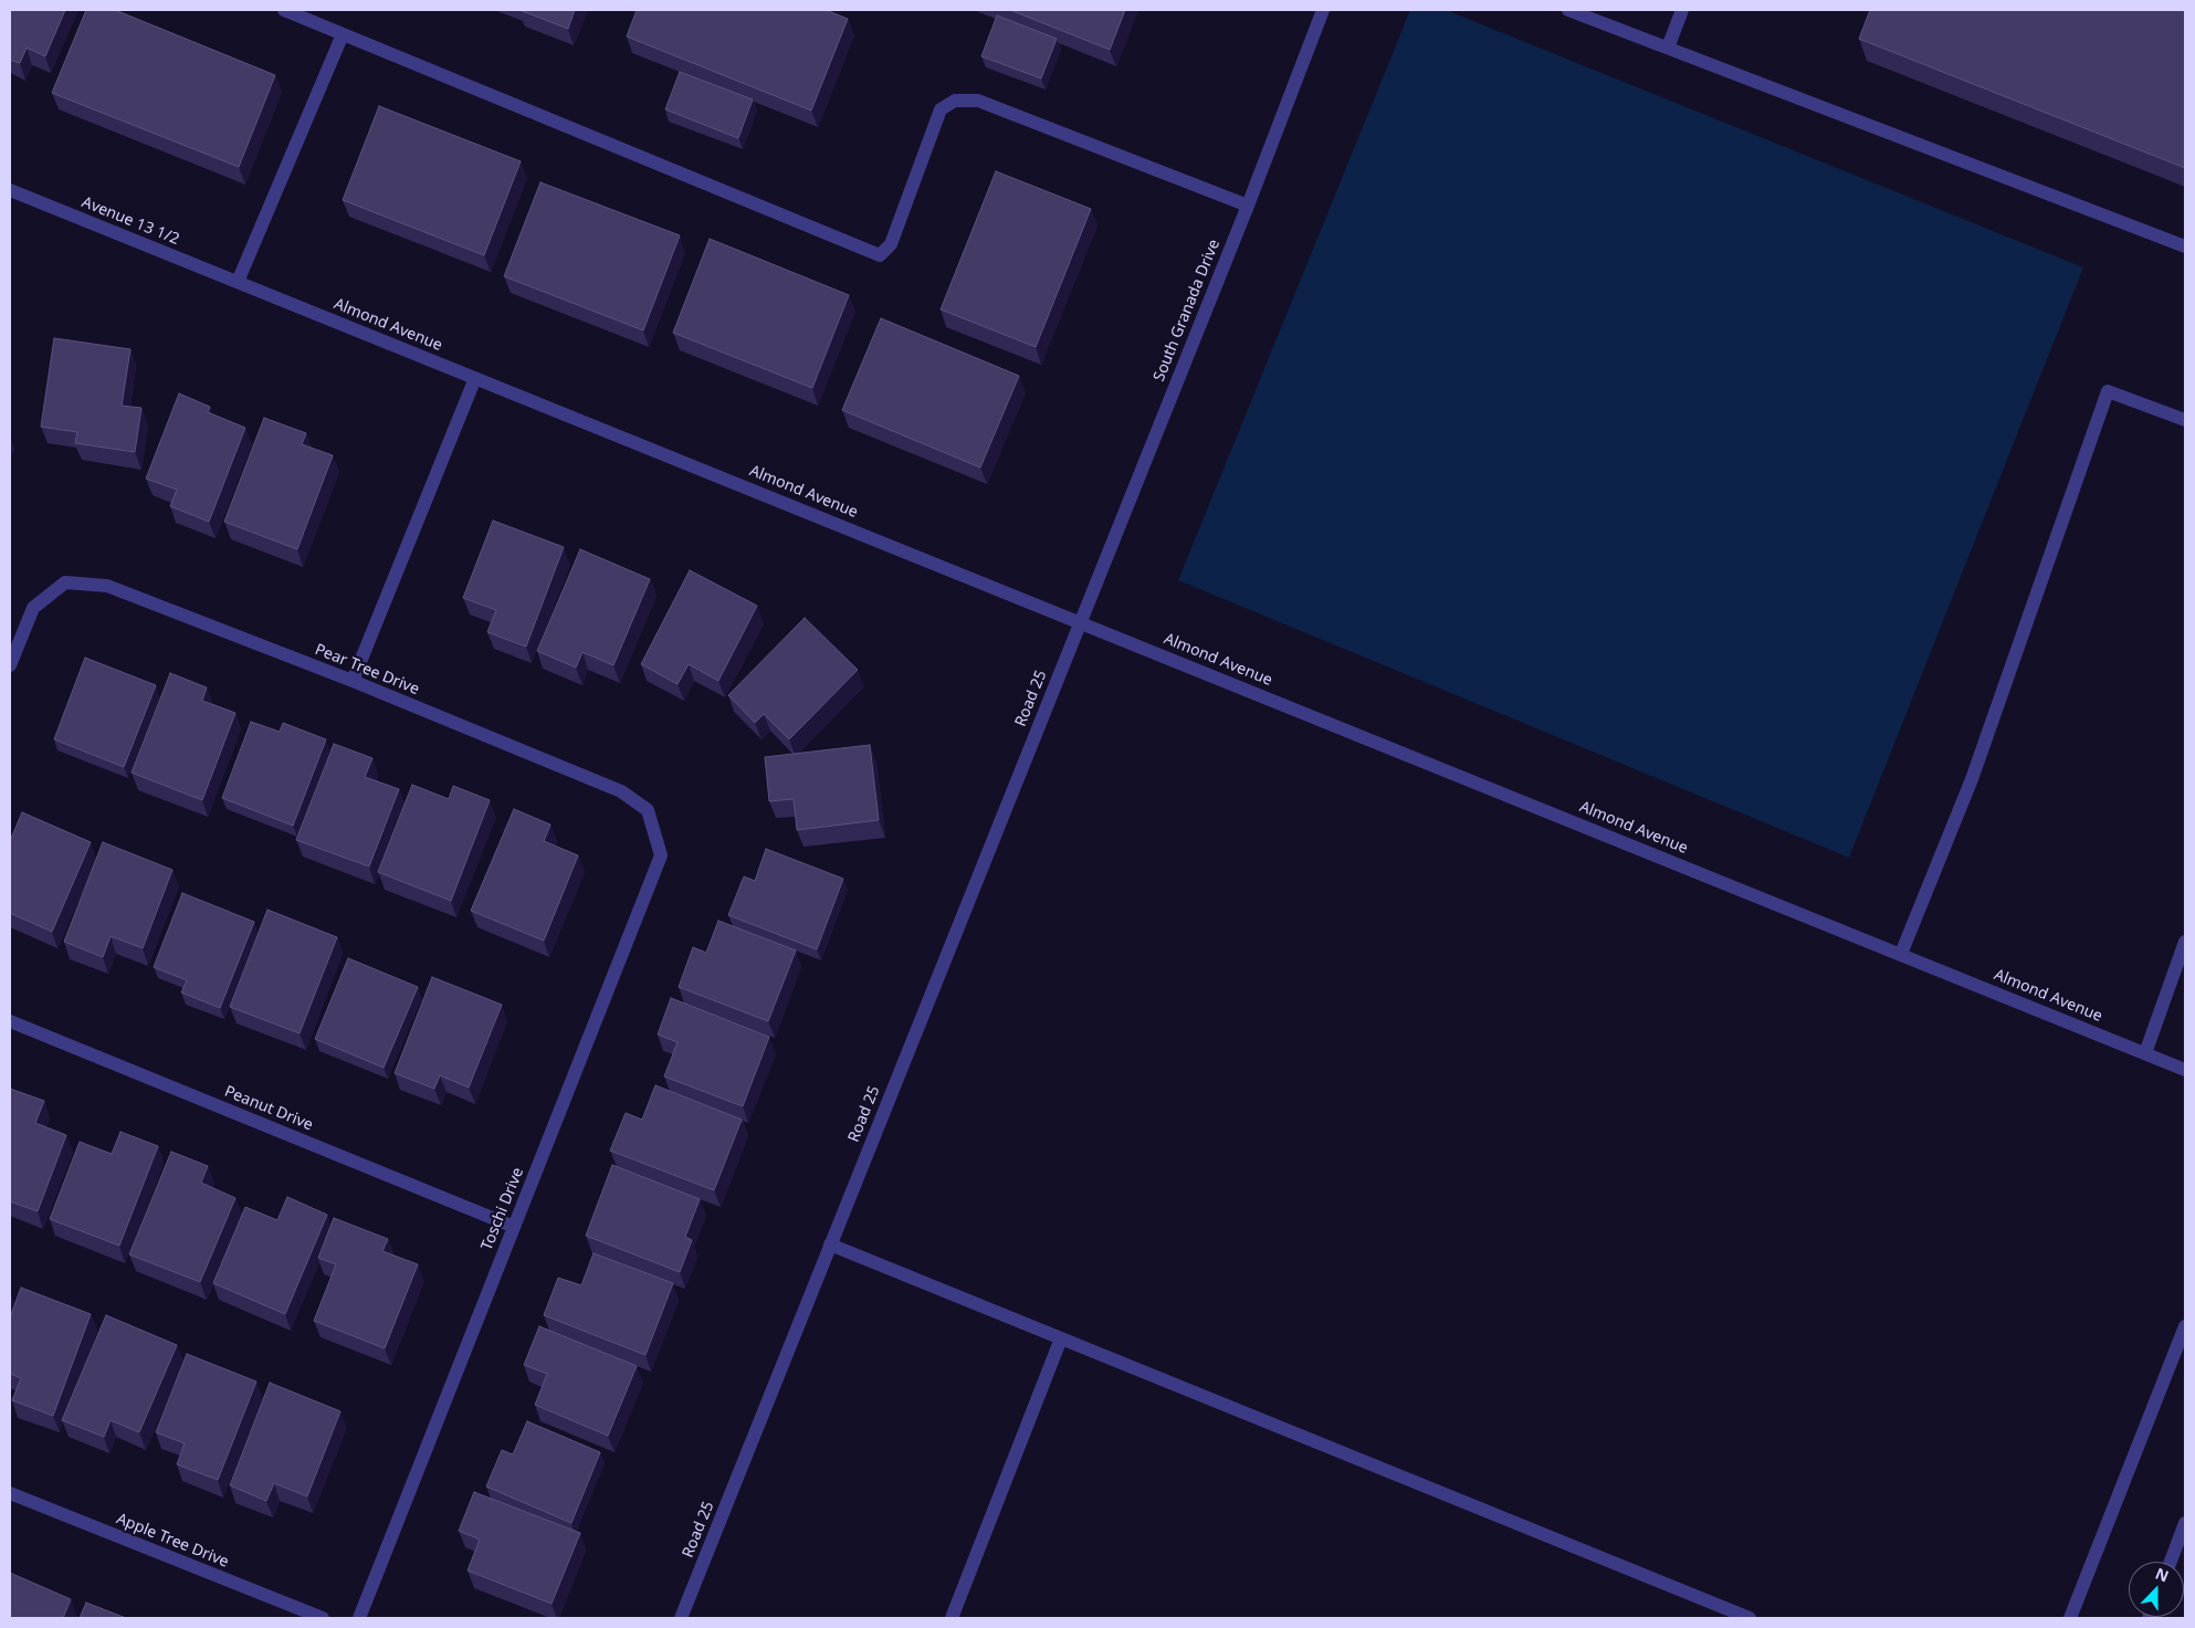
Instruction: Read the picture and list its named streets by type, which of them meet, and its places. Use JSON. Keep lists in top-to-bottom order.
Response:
{
  "streets": {
    "street": [
      "Avenue 13 1/2",
      "South Granada Drive",
      "Almond Avenue",
      "Pear Tree Drive",
      "Road 25",
      "Peanut Drive",
      "Toschi Drive",
      "Apple Tree Drive"
    ]
  },
  "crossings": [
    ["Avenue 13 1/2", "Almond Avenue"],
    ["South Granada Drive", "Almond Avenue"],
    ["South Granada Drive", "Road 25"],
    ["Almond Avenue", "Road 25"],
    ["Pear Tree Drive", "Toschi Drive"],
    ["Peanut Drive", "Toschi Drive"]
  ],
  "north": "top"
}
